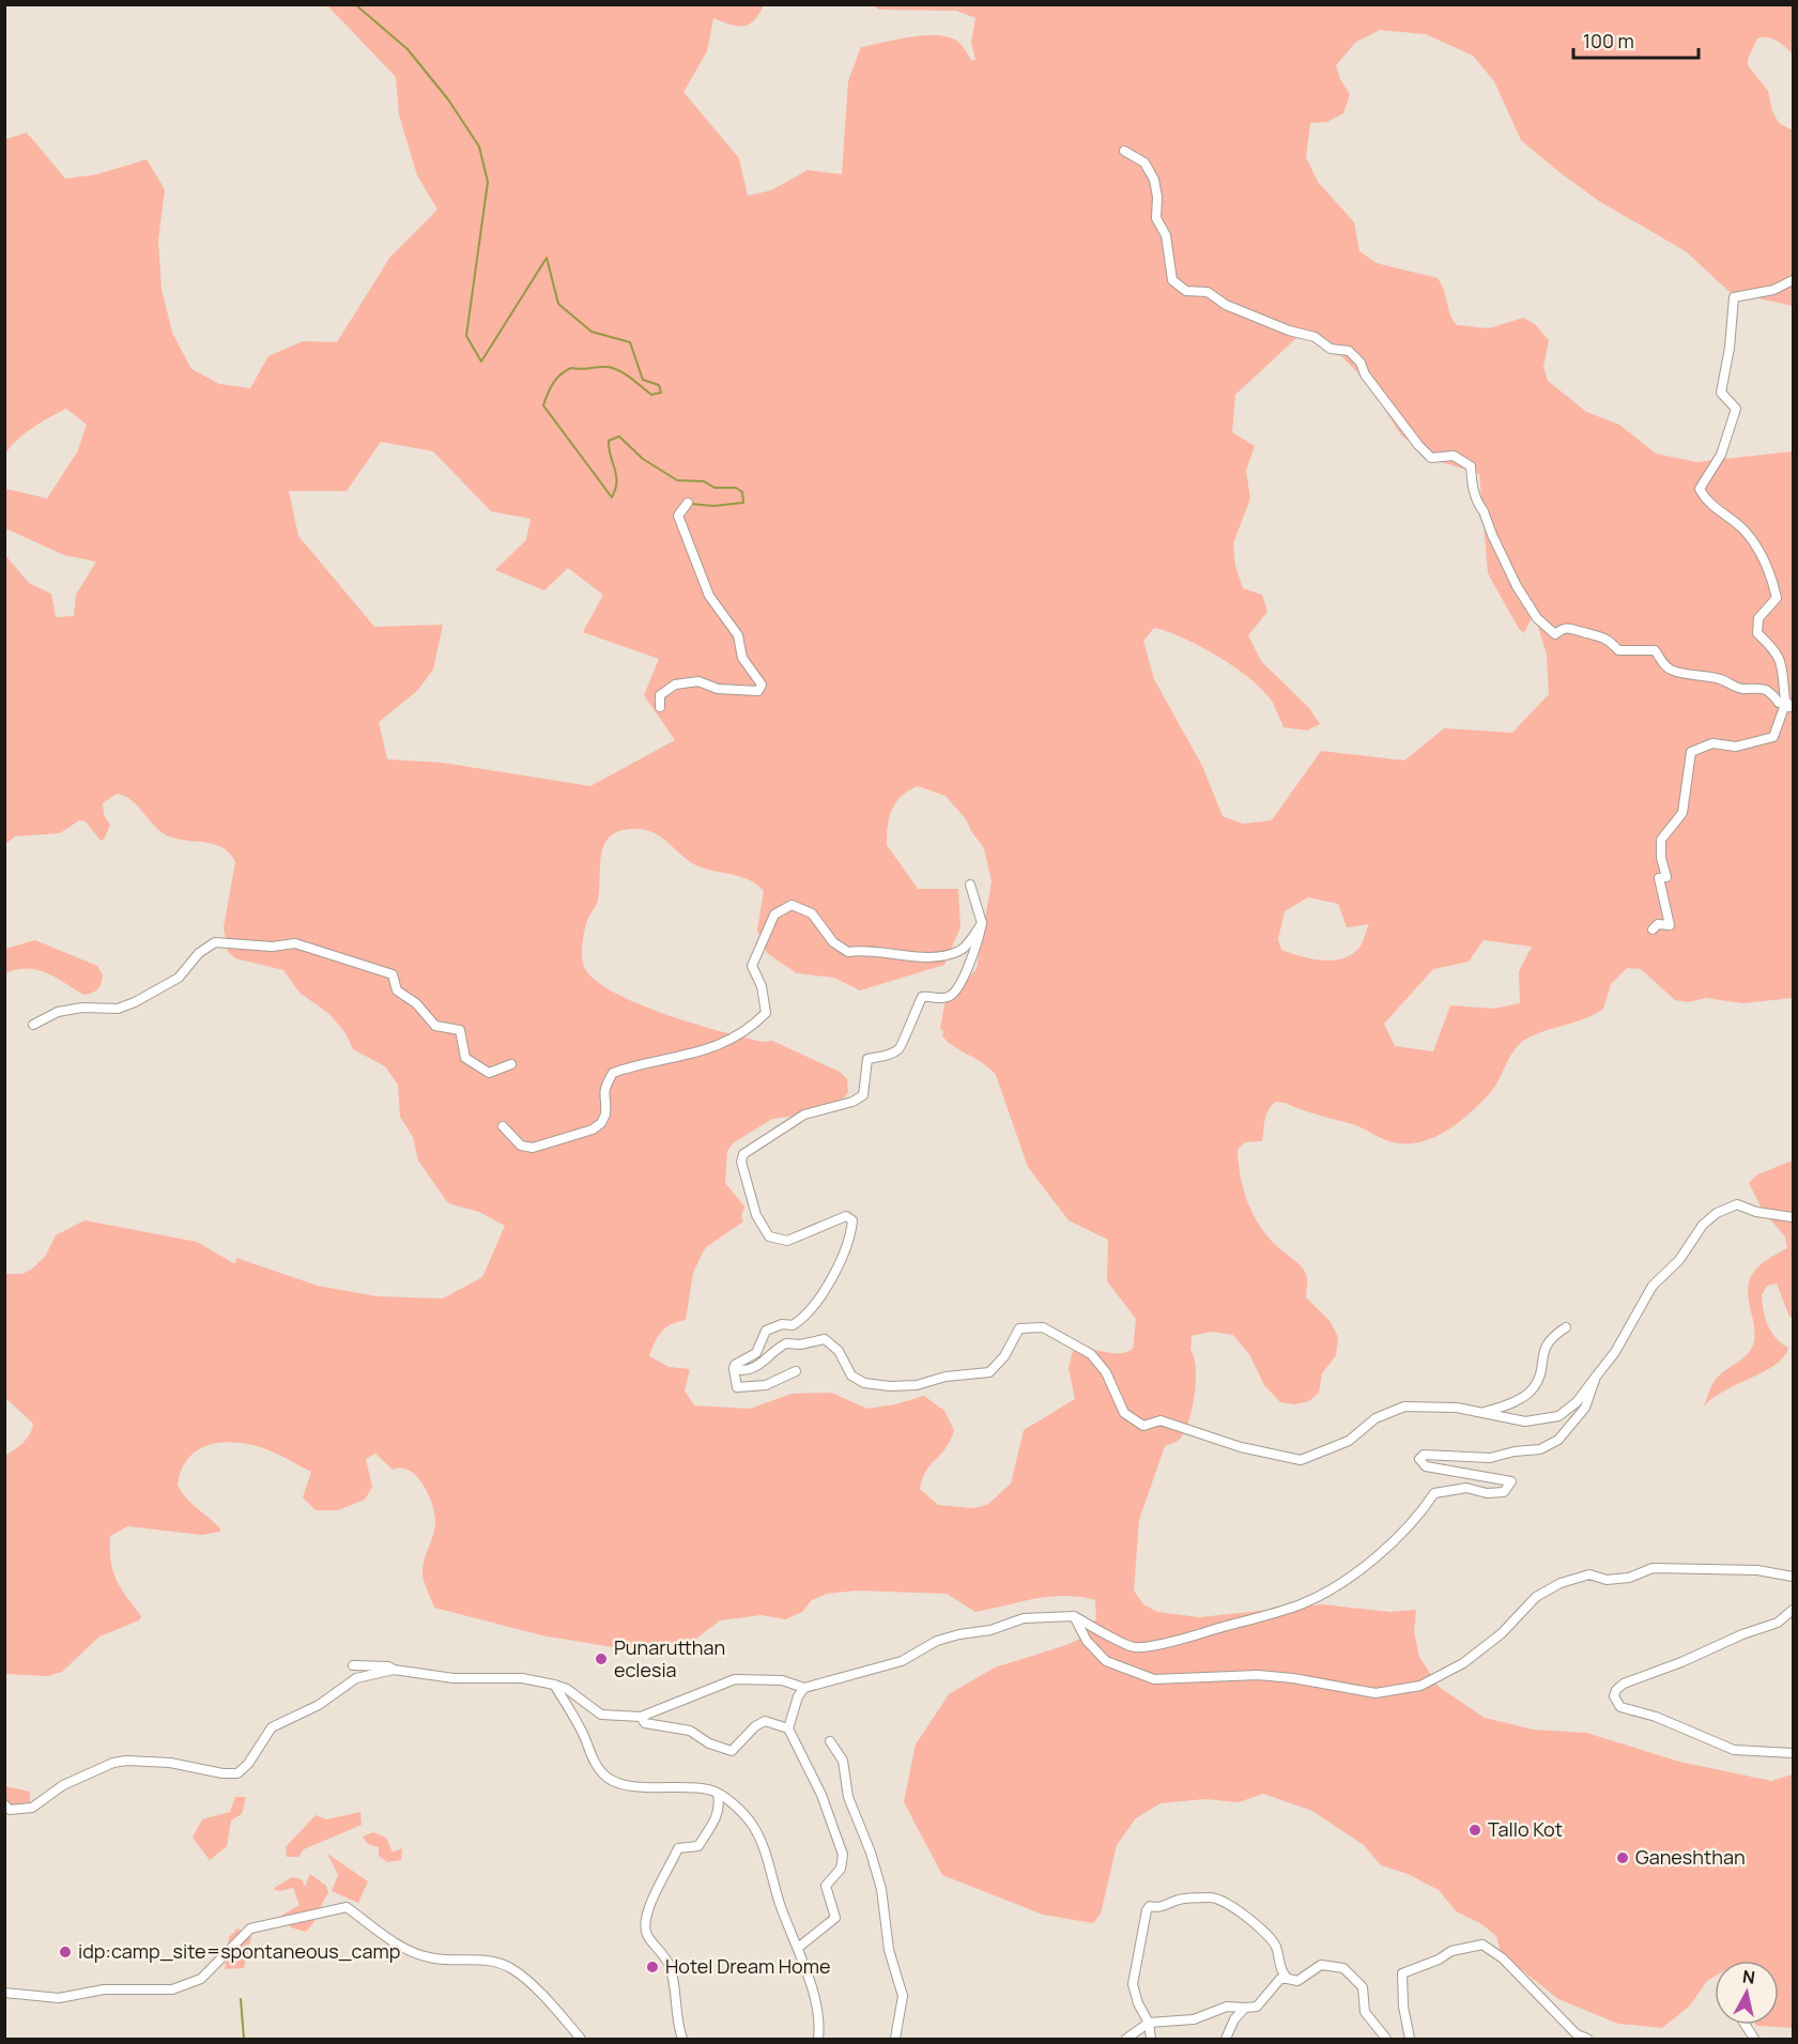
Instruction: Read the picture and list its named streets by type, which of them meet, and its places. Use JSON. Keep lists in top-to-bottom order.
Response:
{
  "places": [
    "Punarutthan eclesia",
    "Tallo Kot",
    "Ganeshthan",
    "idp:camp_site=spontaneous_camp",
    "Hotel Dream Home"
  ],
  "scale_bar": "100 m",
  "north": "top"
}
